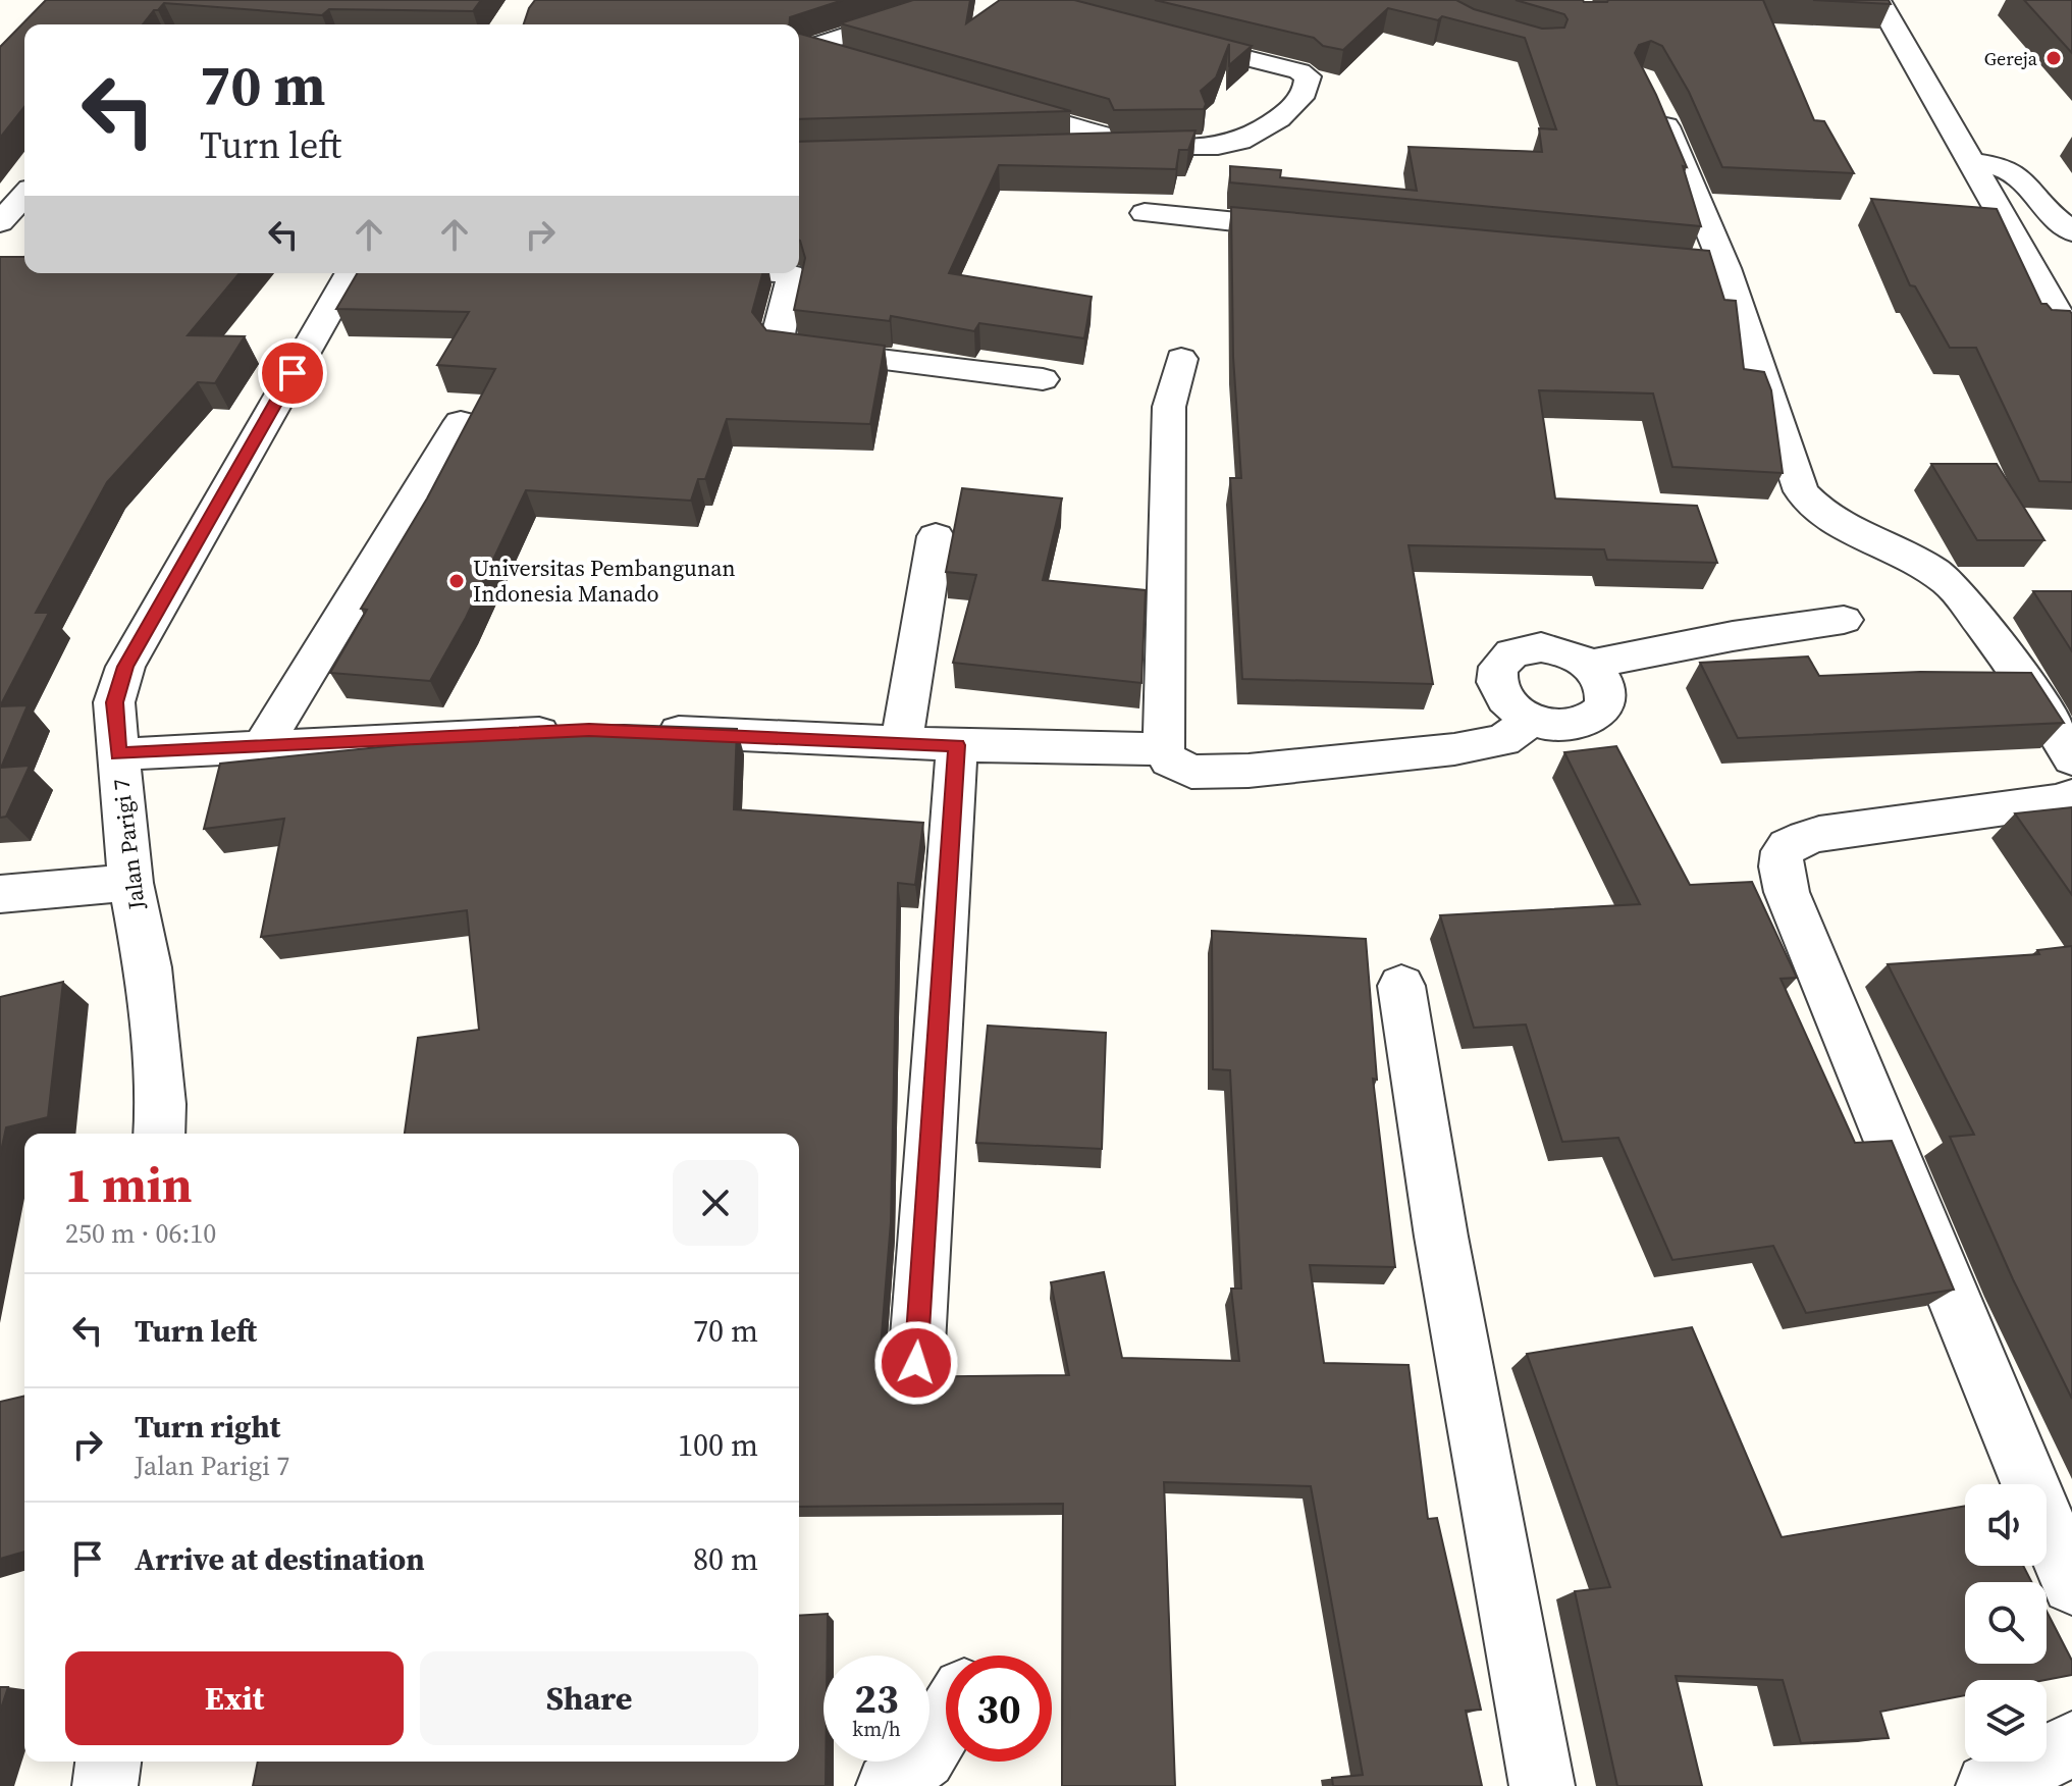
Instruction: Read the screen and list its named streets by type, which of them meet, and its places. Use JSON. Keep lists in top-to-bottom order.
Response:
{
  "streets": {
    "street": ["Jalan Parigi 7"]
  },
  "places": ["Gereja", "Universitas Pembangunan Indonesia Manado"],
  "page": {
    "turn": ["70 m", "Turn left"],
    "heading": ["1 min", "250 m · 06:10"],
    "list": [
      {
        "name": "Turn left",
        "value": "70 m"
      },
      {
        "name": "Turn right",
        "note": "Jalan Parigi 7",
        "value": "100 m"
      },
      {
        "name": "Arrive at destination",
        "value": "80 m"
      }
    ],
    "buttons": ["Exit", "Share"],
    "speed": "23 km/h",
    "limit": "30"
  }
}
